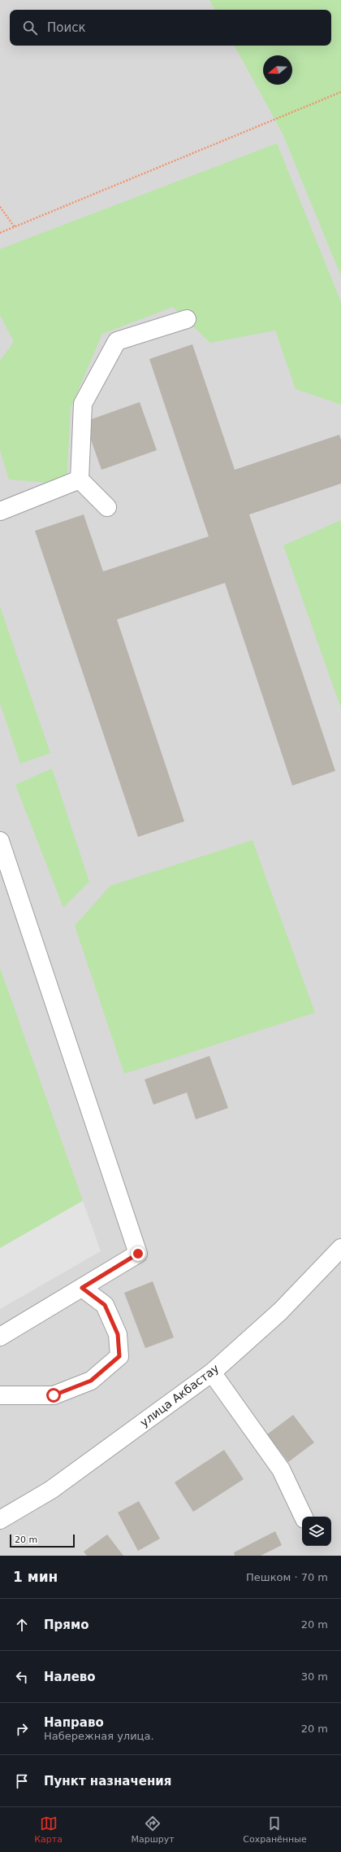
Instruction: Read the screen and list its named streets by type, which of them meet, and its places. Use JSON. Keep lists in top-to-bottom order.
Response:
{
  "streets": {
    "street": ["улица Акбастау"]
  },
  "scale_bar": "20 m",
  "north": "left",
  "page": {
    "search": "Поиск",
    "scale": "20 m",
    "heading": ["1 мин", "Пешком · 70 m"],
    "list": [
      ["Прямо", "20 m"],
      ["Налево", "30 m"],
      ["Направо", "Набережная улица.", "20 m"],
      "Пункт назначения"
    ],
    "nav": ["Карта", "Маршрут", "Сохранённые"]
  }
}
